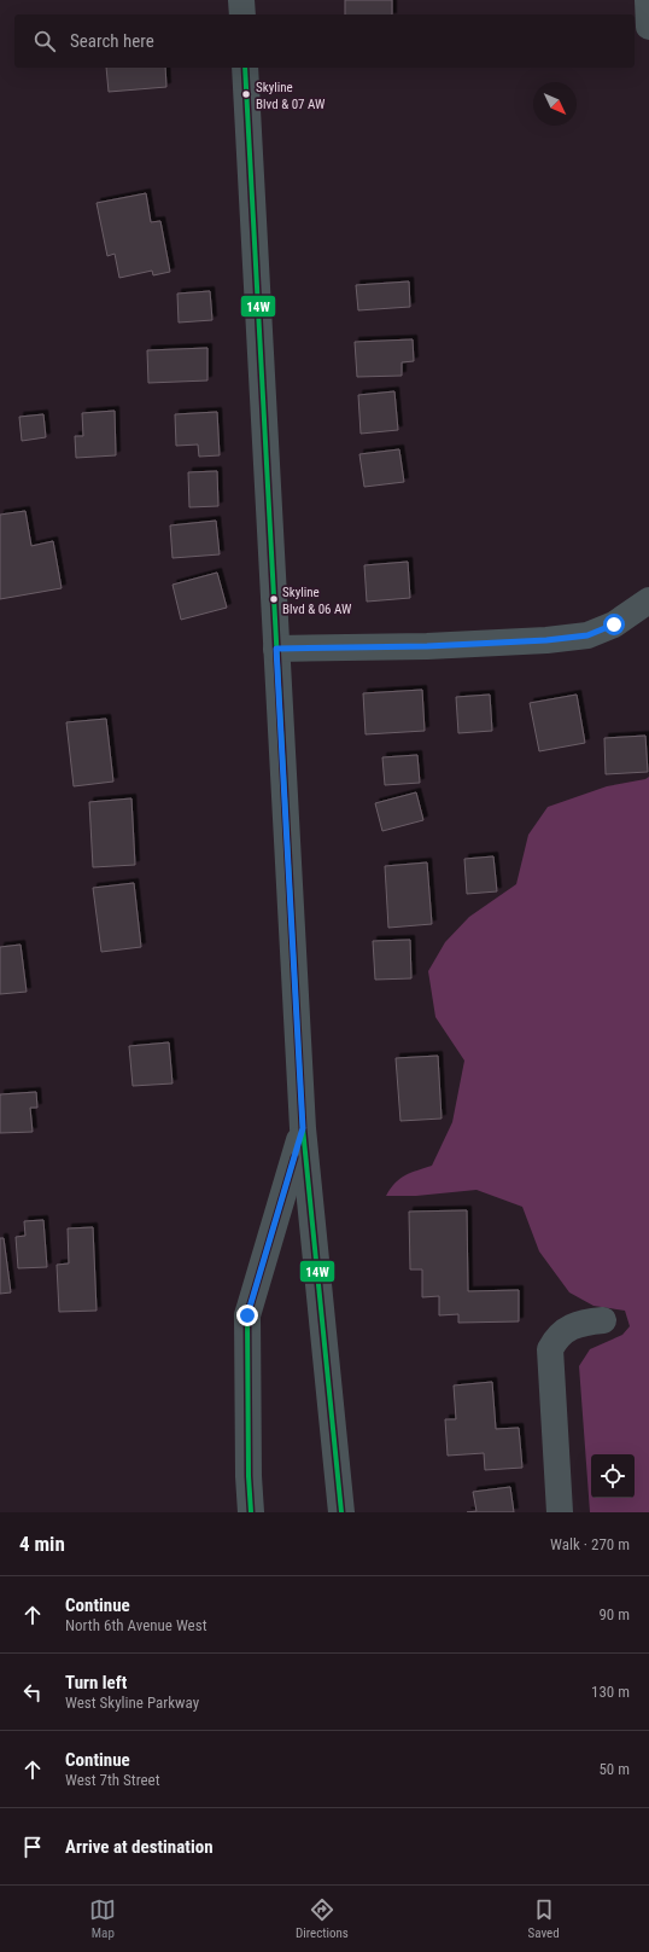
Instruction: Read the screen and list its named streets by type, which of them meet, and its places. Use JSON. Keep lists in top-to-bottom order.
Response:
{
  "places": ["Skyline Blvd & 07 AW", "Skyline Blvd & 06 AW"],
  "lines": ["transit line 14W"],
  "north": "bottom right",
  "page": {
    "search": "Search here",
    "heading": ["4 min", "Walk · 270 m"],
    "list": [
      ["Continue", "North 6th Avenue West", "90 m"],
      ["Turn left", "West Skyline Parkway", "130 m"],
      ["Continue", "West 7th Street", "50 m"],
      "Arrive at destination"
    ],
    "nav": ["Map", "Directions", "Saved"]
  }
}
